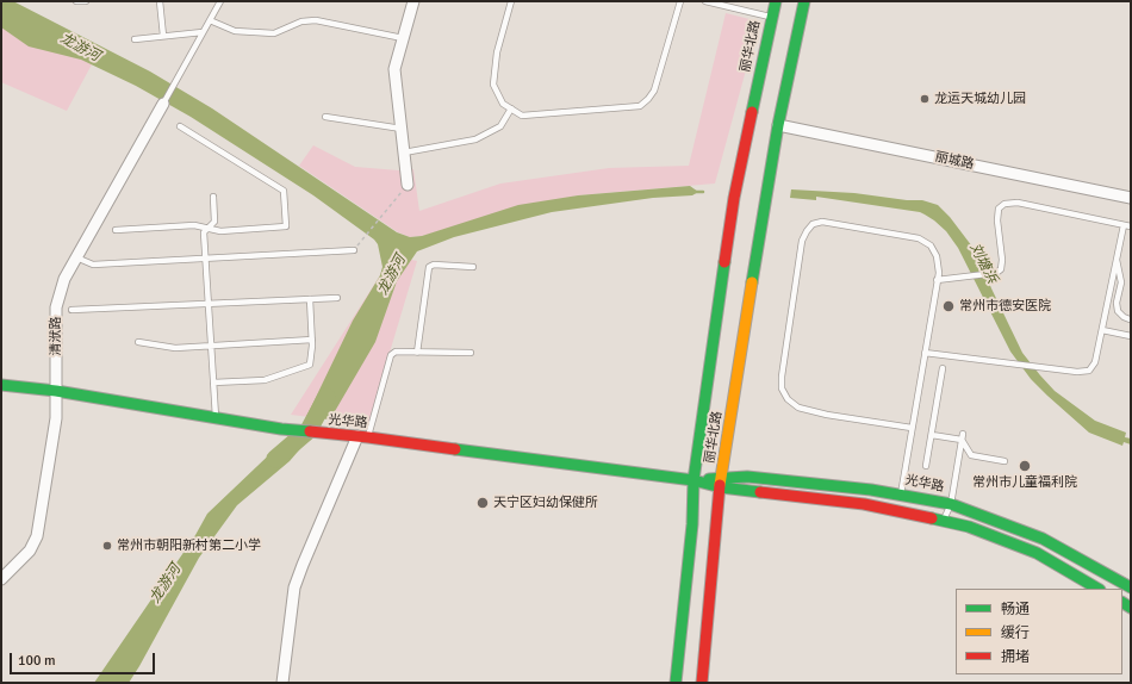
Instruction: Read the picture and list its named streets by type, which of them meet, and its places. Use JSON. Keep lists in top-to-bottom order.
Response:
{
  "streets": {
    "main road": ["丽华北路", "光华路"],
    "street": ["丽城路", "清洑路"]
  },
  "crossings": [
    ["丽华北路", "丽城路"],
    ["丽华北路", "光华路"],
    ["清洑路", "光华路"]
  ],
  "water": ["龙游河", "刘塘浜"],
  "places": [
    "龙运天城幼儿园",
    "常州市德安医院",
    "常州市儿童福利院",
    "天宁区妇幼保健所",
    "常州市朝阳新村第二小学"
  ],
  "legend": ["畅通", "缓行", "拥堵"],
  "scale_bar": "100 m"
}
